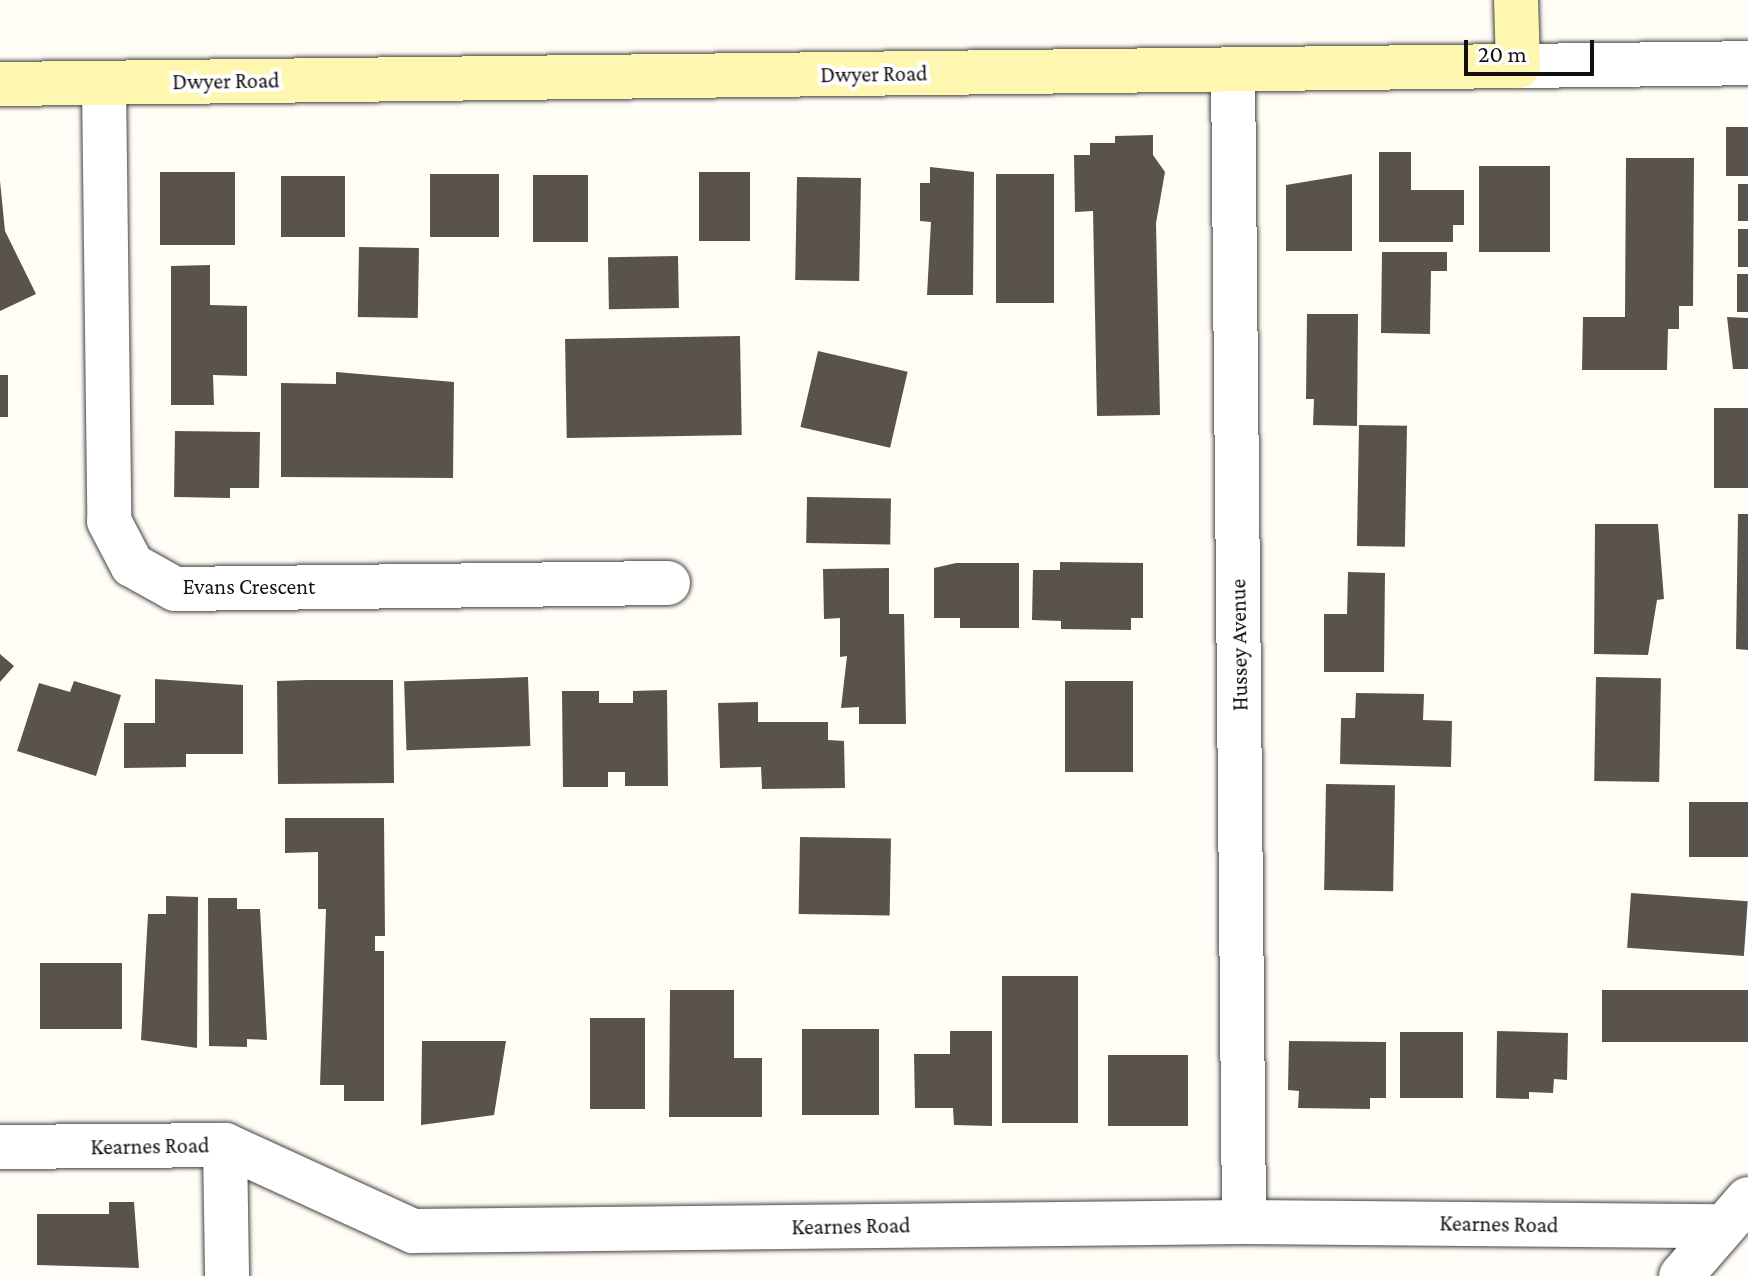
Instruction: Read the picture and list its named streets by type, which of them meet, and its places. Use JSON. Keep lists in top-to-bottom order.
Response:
{
  "streets": {
    "street": [
      "Dwyer Road",
      "Evans Crescent",
      "Hussey Avenue",
      "Kearnes Road"
    ]
  },
  "crossings": [
    ["Dwyer Road", "Evans Crescent"],
    ["Dwyer Road", "Hussey Avenue"],
    ["Hussey Avenue", "Kearnes Road"]
  ],
  "scale_bar": "20 m"
}
